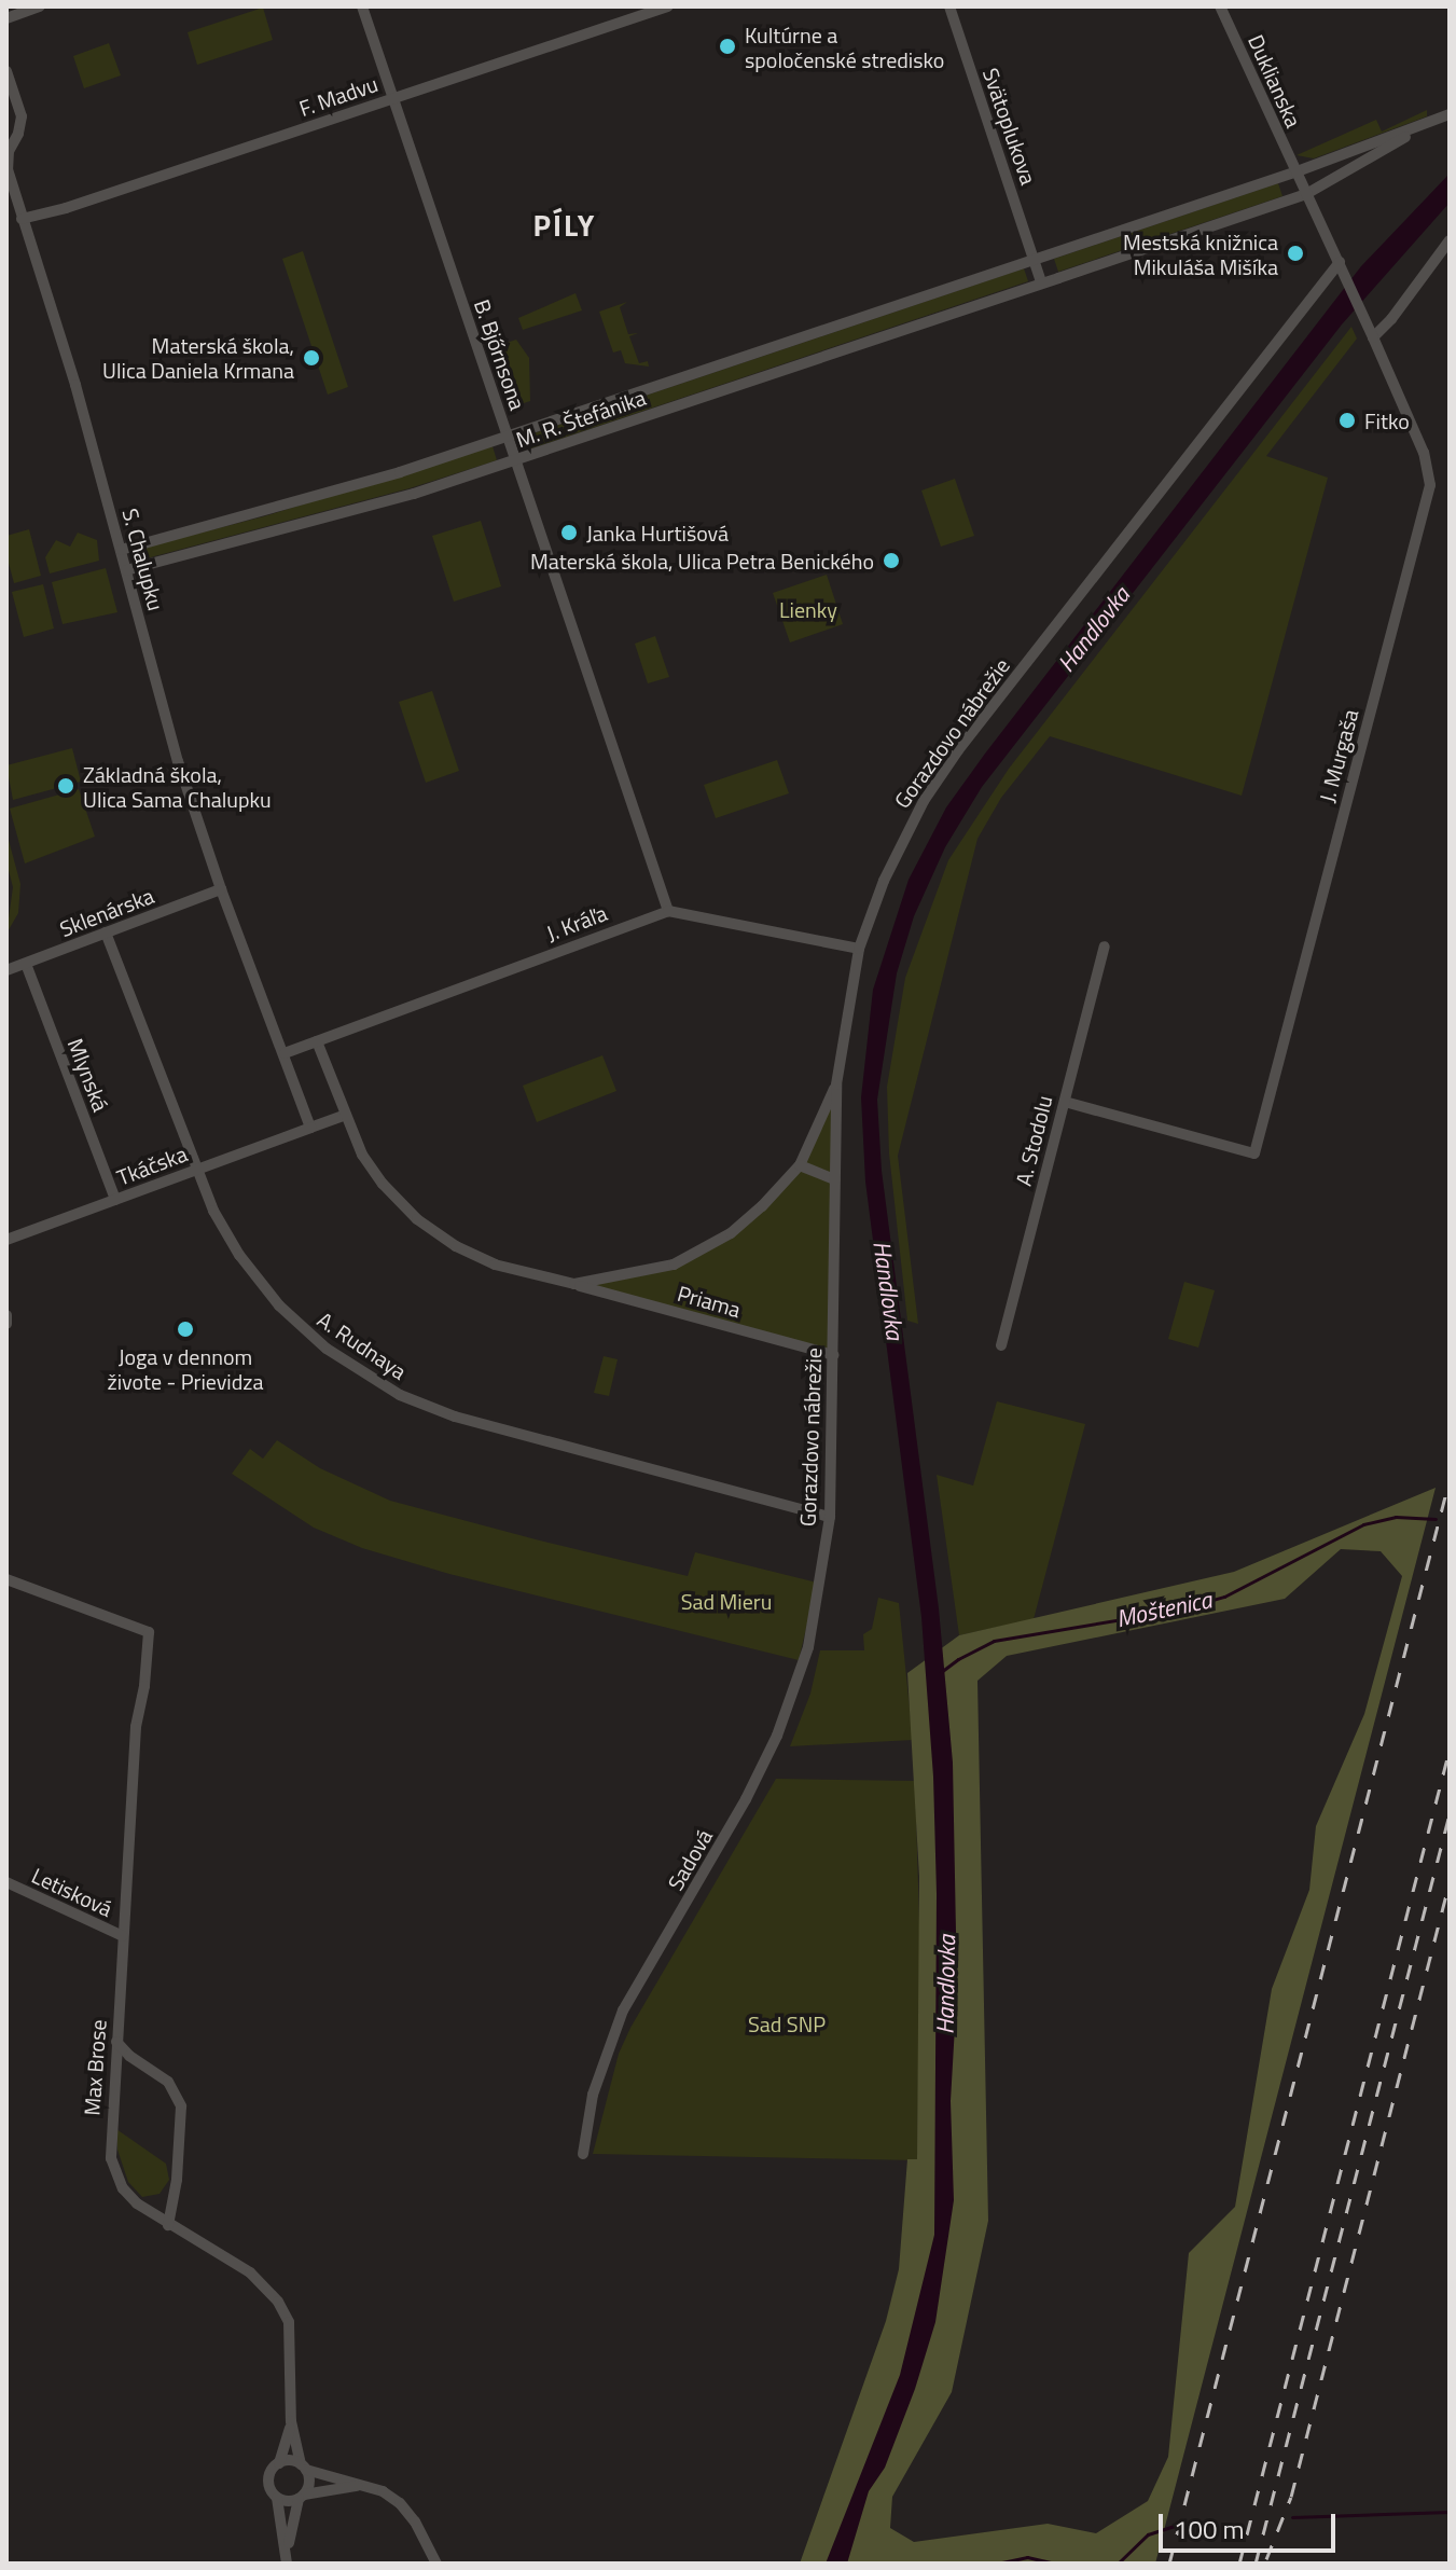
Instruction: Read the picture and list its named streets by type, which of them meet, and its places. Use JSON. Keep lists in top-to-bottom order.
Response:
{
  "streets": {
    "street": [
      "Duklianska",
      "F. Madvu",
      "Svätoplukova",
      "B. Bjőrnsona",
      "M. R. Štefánika",
      "S. Chalupku",
      "Gorazdovo nábrežie",
      "J. Murgaša",
      "Sklenárska",
      "J. Kráľa",
      "Mlynská",
      "A. Stodolu",
      "Tkáčska",
      "Priama",
      "A. Rudnaya",
      "Sadová",
      "Letisková",
      "Max Brose"
    ]
  },
  "crossings": [
    ["Duklianska", "M. R. Štefánika"],
    ["F. Madvu", "B. Bjőrnsona"],
    ["F. Madvu", "S. Chalupku"],
    ["Svätoplukova", "M. R. Štefánika"],
    ["B. Bjőrnsona", "M. R. Štefánika"],
    ["B. Bjőrnsona", "J. Kráľa"],
    ["M. R. Štefánika", "S. Chalupku"],
    ["M. R. Štefánika", "J. Murgaša"],
    ["S. Chalupku", "Sklenárska"],
    ["S. Chalupku", "Tkáčska"],
    ["Gorazdovo nábrežie", "J. Murgaša"],
    ["Gorazdovo nábrežie", "Priama"],
    ["Gorazdovo nábrežie", "A. Rudnaya"],
    ["Gorazdovo nábrežie", "Sadová"],
    ["J. Murgaša", "A. Stodolu"],
    ["Sklenárska", "Mlynská"],
    ["Sklenárska", "A. Rudnaya"],
    ["Mlynská", "Tkáčska"],
    ["Tkáčska", "A. Rudnaya"],
    ["Letisková", "Max Brose"]
  ],
  "districts": ["PÍLY"],
  "water": ["Handlovka", "Moštenica"],
  "parks": ["Lienky", "Sad Mieru", "Sad SNP"],
  "places": [
    "Kultúrne a spoločenské stredisko",
    "Mestská knižnica Mikuláša Mišíka",
    "Materská škola, Ulica Daniela Krmana",
    "Fitko",
    "Janka Hurtišová",
    "Materská škola, Ulica Petra Benického",
    "Základná škola, Ulica Sama Chalupku",
    "Joga v dennom živote - Prievidza"
  ],
  "scale_bar": "100 m"
}
